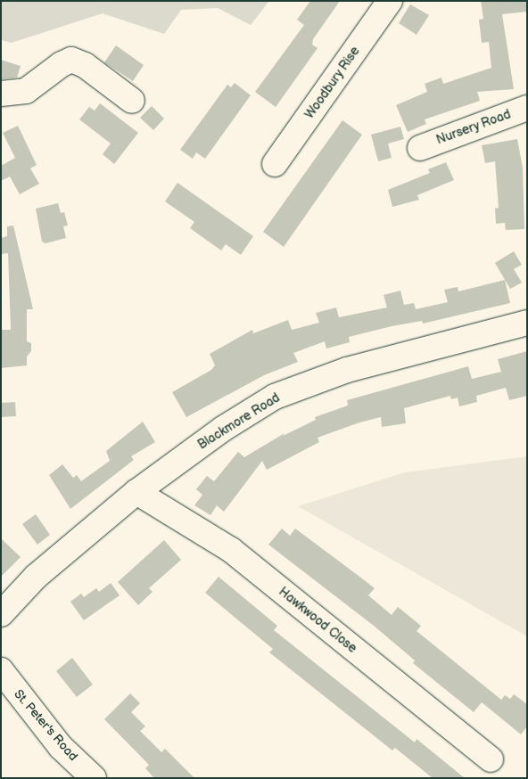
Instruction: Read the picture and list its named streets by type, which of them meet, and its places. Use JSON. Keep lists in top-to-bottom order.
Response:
{
  "streets": {
    "street": [
      "Woodbury Rise",
      "Nursery Road",
      "Blackmore Road",
      "Hawkwood Close",
      "St. Peter's Road"
    ]
  },
  "crossings": [
    ["Blackmore Road", "Hawkwood Close"]
  ]
}
